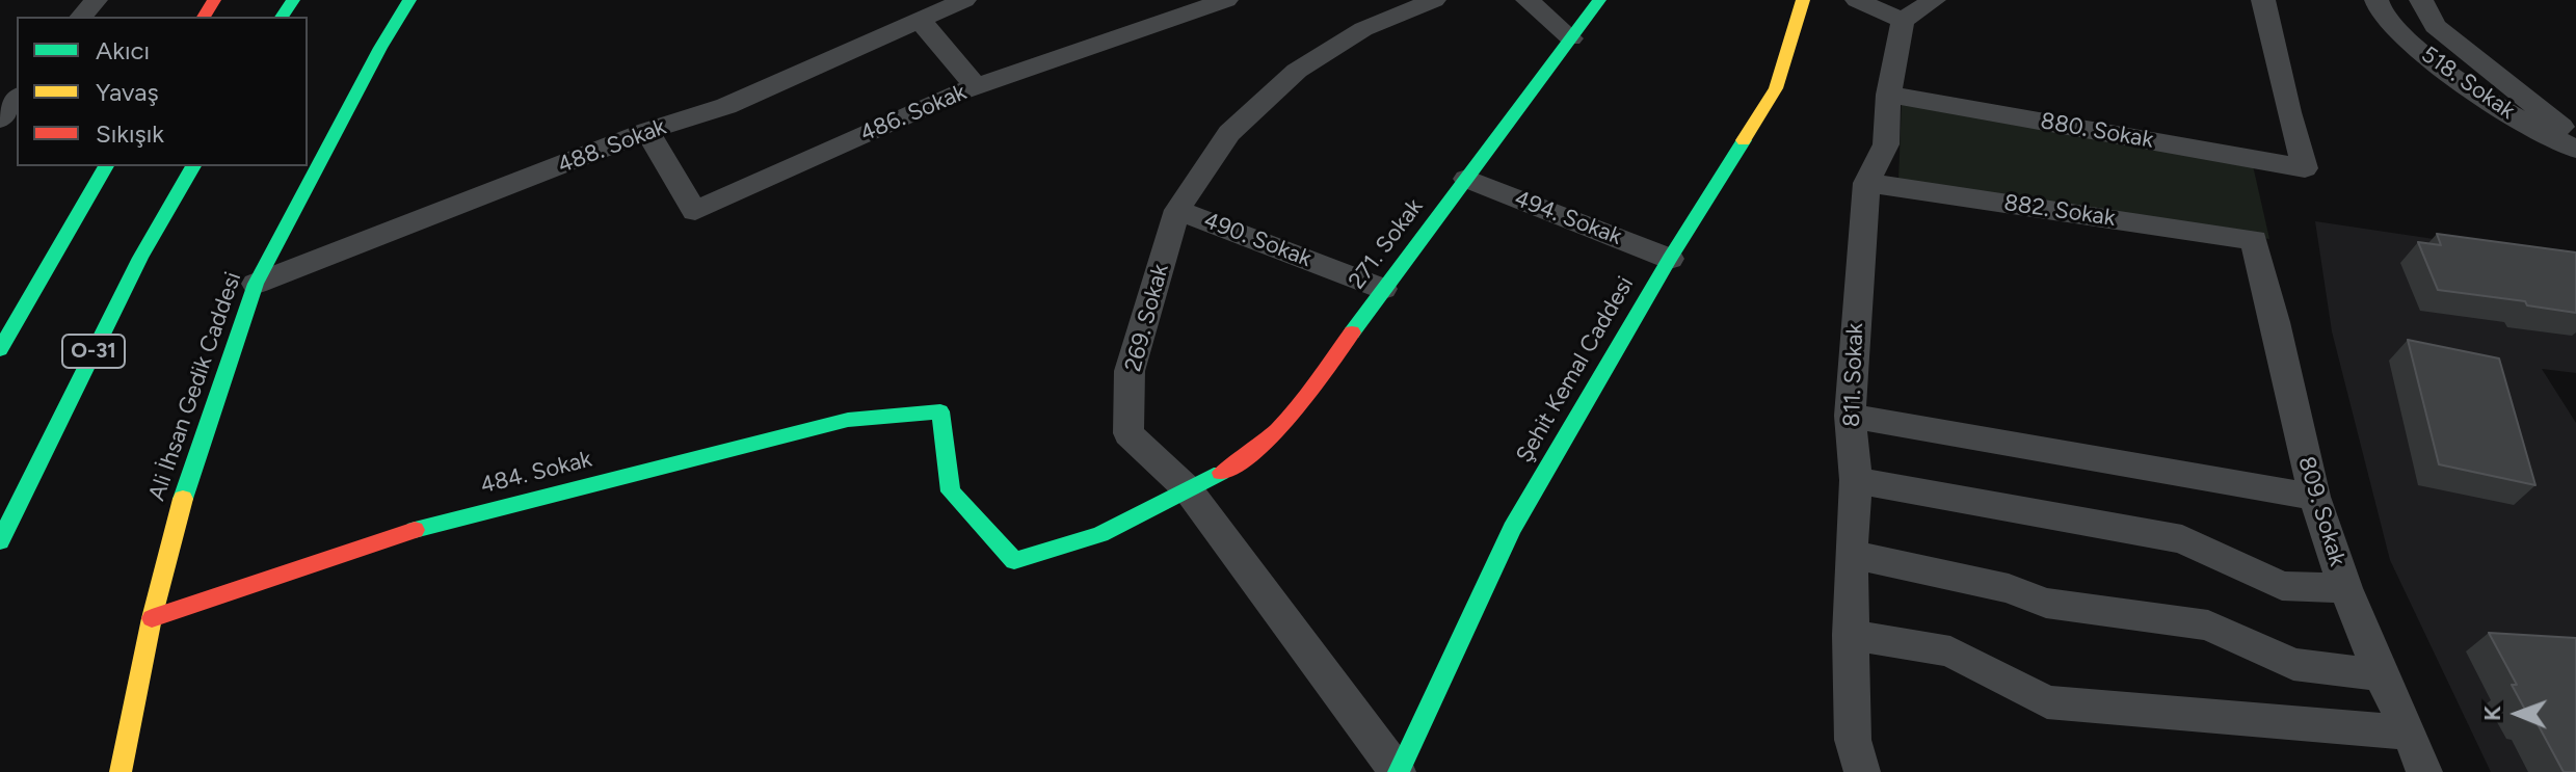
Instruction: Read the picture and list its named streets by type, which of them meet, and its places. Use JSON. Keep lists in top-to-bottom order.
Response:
{
  "streets": {
    "main road": [
      "271. Sokak",
      "O-31",
      "Şehit Kemal Caddesi",
      "Ali İhsan Gedik Caddesi",
      "484. Sokak"
    ],
    "street": [
      "518. Sokak",
      "486. Sokak",
      "880. Sokak",
      "488. Sokak",
      "882. Sokak",
      "494. Sokak",
      "490. Sokak",
      "269. Sokak",
      "811. Sokak",
      "809. Sokak"
    ]
  },
  "crossings": [
    ["486. Sokak", "488. Sokak"],
    ["880. Sokak", "811. Sokak"],
    ["488. Sokak", "Ali İhsan Gedik Caddesi"],
    ["882. Sokak", "811. Sokak"],
    ["882. Sokak", "809. Sokak"],
    ["494. Sokak", "271. Sokak"],
    ["494. Sokak", "Şehit Kemal Caddesi"],
    ["490. Sokak", "271. Sokak"],
    ["490. Sokak", "269. Sokak"],
    ["271. Sokak", "269. Sokak"],
    ["271. Sokak", "484. Sokak"],
    ["269. Sokak", "Şehit Kemal Caddesi"],
    ["Ali İhsan Gedik Caddesi", "484. Sokak"]
  ],
  "legend": ["Akıcı", "Yavaş", "Sıkışık"],
  "north": "left"
}
